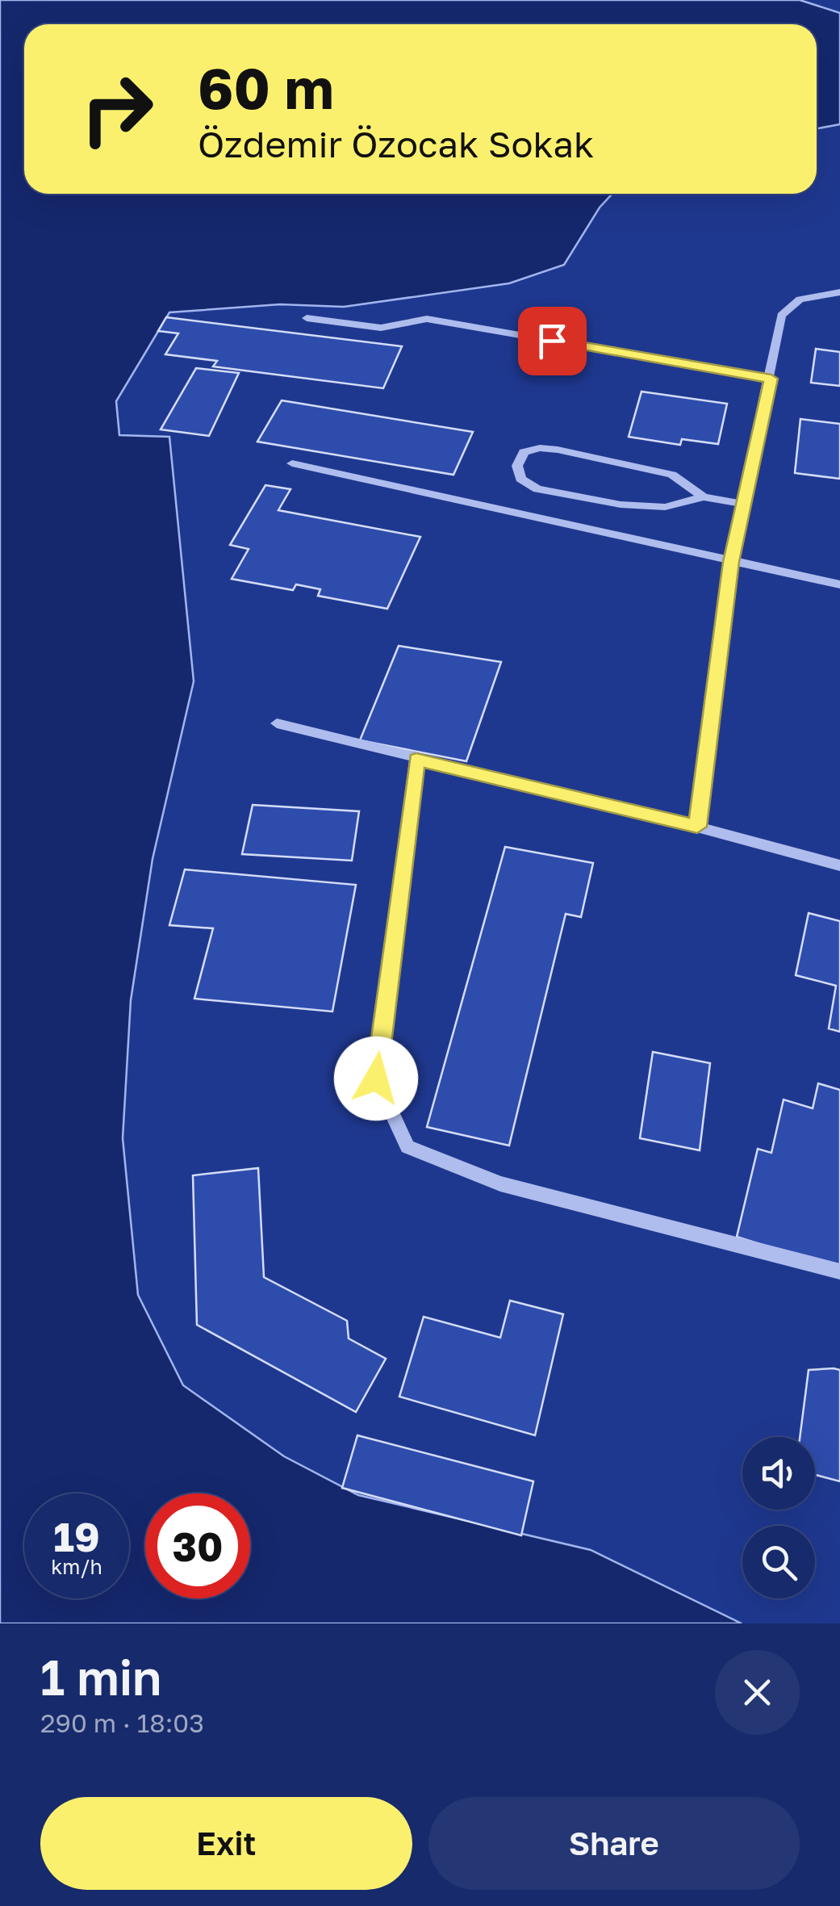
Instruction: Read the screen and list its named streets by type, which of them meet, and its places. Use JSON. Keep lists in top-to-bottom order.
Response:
{
  "page": {
    "turn": ["60 m", "Özdemir Özocak Sokak"],
    "speed": "19 km/h",
    "limit": "30",
    "heading": ["1 min", "290 m · 18:03"],
    "buttons": ["Exit", "Share"]
  }
}
